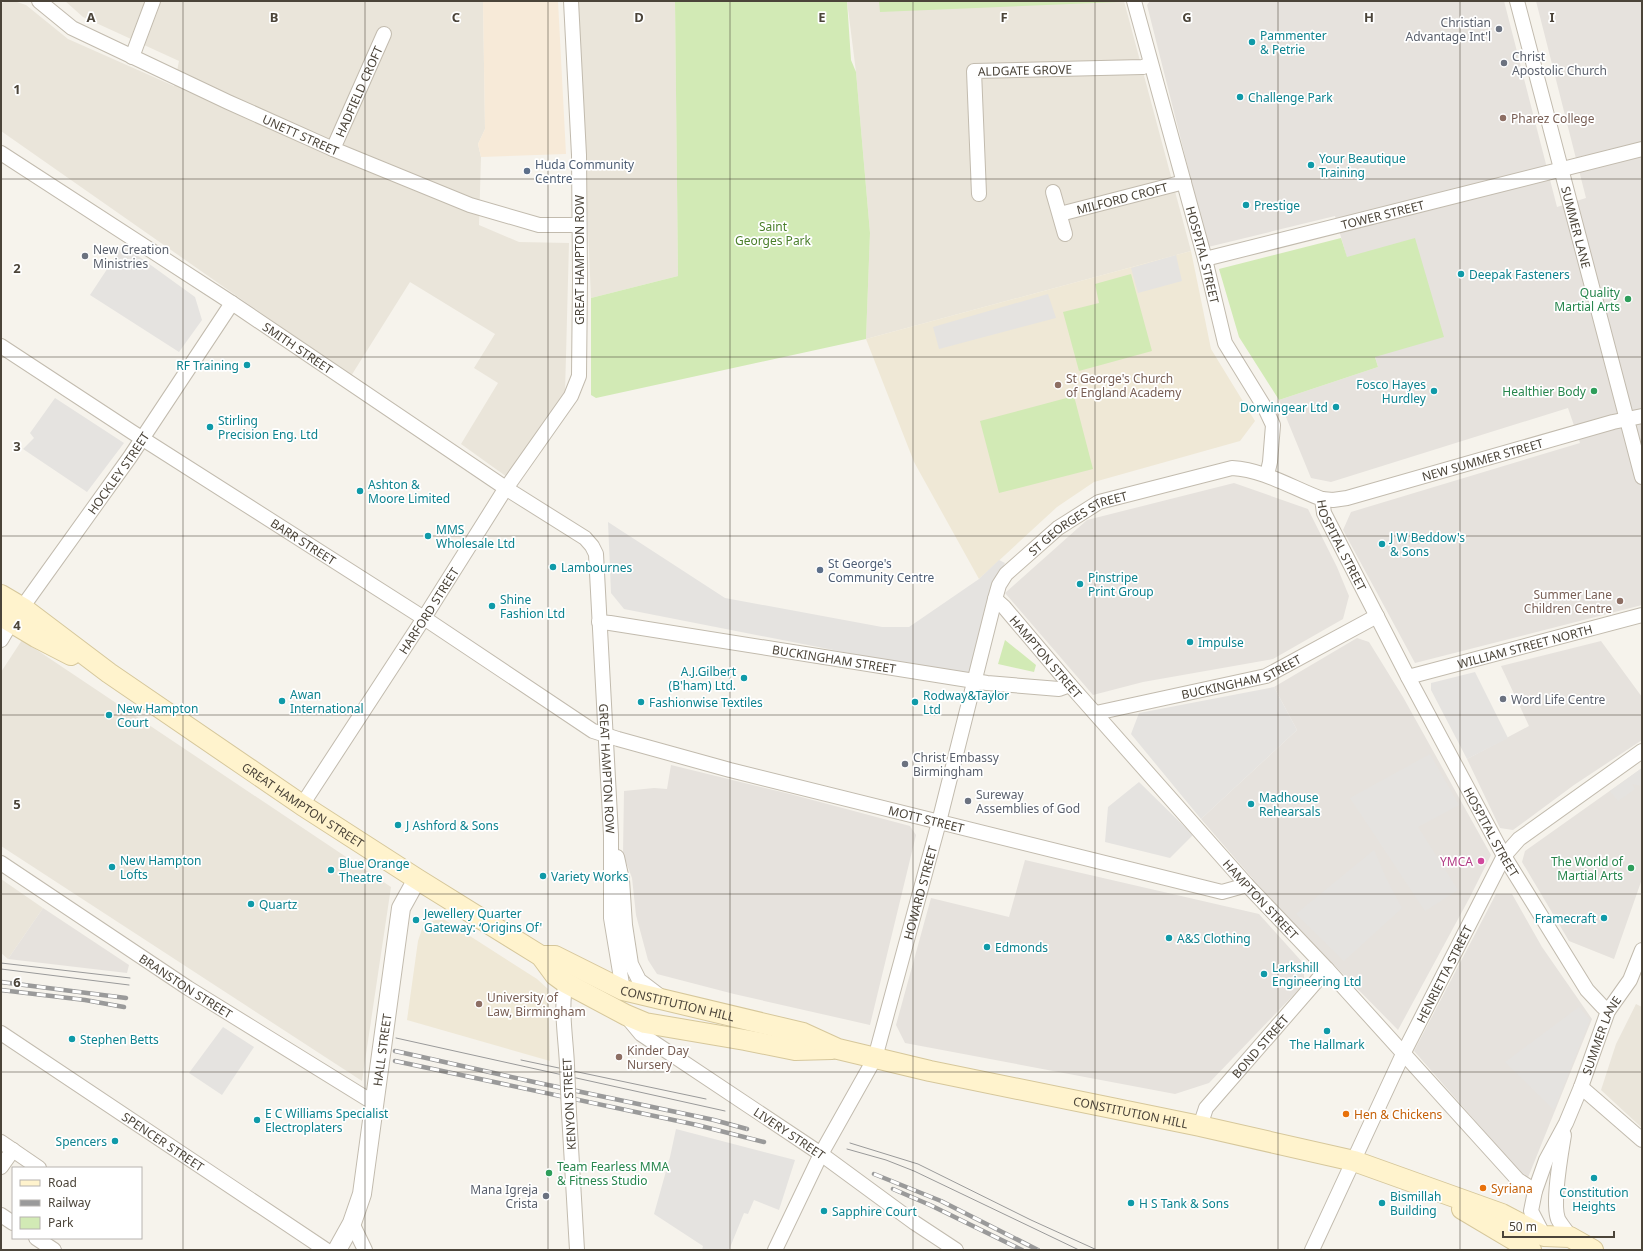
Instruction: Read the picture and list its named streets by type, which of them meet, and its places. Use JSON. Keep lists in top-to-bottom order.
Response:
{
  "streets": {
    "main road": ["GREAT HAMPTON STREET", "CONSTITUTION HILL"],
    "street": [
      "ALDGATE GROVE",
      "HADFIELD CROFT",
      "UNETT STREET",
      "MILFORD CROFT",
      "TOWER STREET",
      "SUMMER LANE",
      "HOSPITAL STREET",
      "GREAT HAMPTON ROW",
      "SMITH STREET",
      "NEW SUMMER STREET",
      "HOCKLEY STREET",
      "ST GEORGES STREET",
      "BARR STREET",
      "HARFORD STREET",
      "WILLIAM STREET NORTH",
      "HAMPTON STREET",
      "BUCKINGHAM STREET",
      "MOTT STREET",
      "HOWARD STREET",
      "HENRIETTA STREET",
      "BRANSTON STREET",
      "BOND STREET",
      "HALL STREET",
      "KENYON STREET",
      "LIVERY STREET",
      "SPENCER STREET"
    ]
  },
  "crossings": [
    ["ALDGATE GROVE", "HOSPITAL STREET"],
    ["HADFIELD CROFT", "UNETT STREET"],
    ["UNETT STREET", "GREAT HAMPTON ROW"],
    ["MILFORD CROFT", "HOSPITAL STREET"],
    ["TOWER STREET", "SUMMER LANE"],
    ["TOWER STREET", "HOSPITAL STREET"],
    ["SUMMER LANE", "HOSPITAL STREET"],
    ["SUMMER LANE", "NEW SUMMER STREET"],
    ["SUMMER LANE", "HAMPTON STREET"],
    ["SUMMER LANE", "CONSTITUTION HILL"],
    ["HOSPITAL STREET", "NEW SUMMER STREET"],
    ["HOSPITAL STREET", "ST GEORGES STREET"],
    ["HOSPITAL STREET", "WILLIAM STREET NORTH"],
    ["HOSPITAL STREET", "BUCKINGHAM STREET"],
    ["HOSPITAL STREET", "HENRIETTA STREET"],
    ["GREAT HAMPTON ROW", "SMITH STREET"],
    ["GREAT HAMPTON ROW", "BARR STREET"],
    ["GREAT HAMPTON ROW", "HARFORD STREET"],
    ["GREAT HAMPTON ROW", "BUCKINGHAM STREET"],
    ["GREAT HAMPTON ROW", "GREAT HAMPTON STREET"],
    ["GREAT HAMPTON ROW", "MOTT STREET"],
    ["GREAT HAMPTON ROW", "CONSTITUTION HILL"],
    ["SMITH STREET", "HOCKLEY STREET"],
    ["SMITH STREET", "HARFORD STREET"],
    ["HOCKLEY STREET", "BARR STREET"],
    ["HOCKLEY STREET", "GREAT HAMPTON STREET"],
    ["ST GEORGES STREET", "HAMPTON STREET"],
    ["ST GEORGES STREET", "BUCKINGHAM STREET"],
    ["ST GEORGES STREET", "HOWARD STREET"],
    ["BARR STREET", "HARFORD STREET"],
    ["BARR STREET", "MOTT STREET"],
    ["HARFORD STREET", "GREAT HAMPTON STREET"],
    ["HAMPTON STREET", "BUCKINGHAM STREET"],
    ["HAMPTON STREET", "MOTT STREET"],
    ["HAMPTON STREET", "HENRIETTA STREET"],
    ["HAMPTON STREET", "BOND STREET"],
    ["BUCKINGHAM STREET", "HOWARD STREET"],
    ["GREAT HAMPTON STREET", "CONSTITUTION HILL"],
    ["GREAT HAMPTON STREET", "HALL STREET"],
    ["GREAT HAMPTON STREET", "KENYON STREET"],
    ["GREAT HAMPTON STREET", "LIVERY STREET"],
    ["MOTT STREET", "HOWARD STREET"],
    ["HOWARD STREET", "CONSTITUTION HILL"],
    ["HOWARD STREET", "LIVERY STREET"],
    ["HENRIETTA STREET", "CONSTITUTION HILL"],
    ["BRANSTON STREET", "HALL STREET"],
    ["CONSTITUTION HILL", "BOND STREET"],
    ["CONSTITUTION HILL", "LIVERY STREET"]
  ],
  "parks": ["Saint Georges Park"],
  "places": [
    "Christian Advantage Int'l",
    "Pammenter & Petrie",
    "Christ Apostolic Church",
    "Challenge Park",
    "Pharez College",
    "Your Beautique Training",
    "Huda Community Centre",
    "Prestige",
    "New Creation Ministries",
    "Deepak Fasteners",
    "Quality Martial Arts",
    "RF Training",
    "St George's Church of England Academy",
    "Fosco Hayes Hurdley",
    "Healthier Body",
    "Dorwingear Ltd",
    "Stirling Precision Eng. Ltd",
    "Ashton & Moore Limited",
    "MMS Wholesale Ltd",
    "J W Beddow's & Sons",
    "Lambournes",
    "St George's Community Centre",
    "Pinstripe Print Group",
    "Summer Lane Children Centre",
    "Shine Fashion Ltd",
    "Impulse",
    "A.J.Gilbert (B'ham) Ltd.",
    "Word Life Centre",
    "Awan International",
    "Fashionwise Textiles",
    "Rodway&Taylor Ltd",
    "New Hampton Court",
    "Christ Embassy Birmingham",
    "Sureway Assemblies of God",
    "Madhouse Rehearsals",
    "J Ashford & Sons",
    "YMCA",
    "New Hampton Lofts",
    "The World of Martial Arts",
    "Blue Orange Theatre",
    "Variety Works",
    "Quartz",
    "Framecraft",
    "Jewellery Quarter Gateway: ‘Origins Of'",
    "A&S Clothing",
    "Edmonds",
    "Larkshill Engineering Ltd",
    "University of Law, Birmingham",
    "The Hallmark",
    "Stephen Betts",
    "Kinder Day Nursery",
    "Hen & Chickens",
    "E C Williams Specialist Electroplaters",
    "Spencers",
    "Team Fearless MMA & Fitness Studio",
    "Constitution Heights",
    "Syriana",
    "Mana Igreja Crista",
    "H S Tank & Sons",
    "Bismillah Building",
    "Sapphire Court"
  ],
  "legend": ["Road", "Railway", "Park"],
  "scale_bar": "50 m",
  "grid": {
    "columns": [
      "A",
      "B",
      "C",
      "D",
      "E",
      "F",
      "G",
      "H",
      "I"
    ],
    "rows": [
      "1",
      "2",
      "3",
      "4",
      "5",
      "6"
    ]
  }
}
